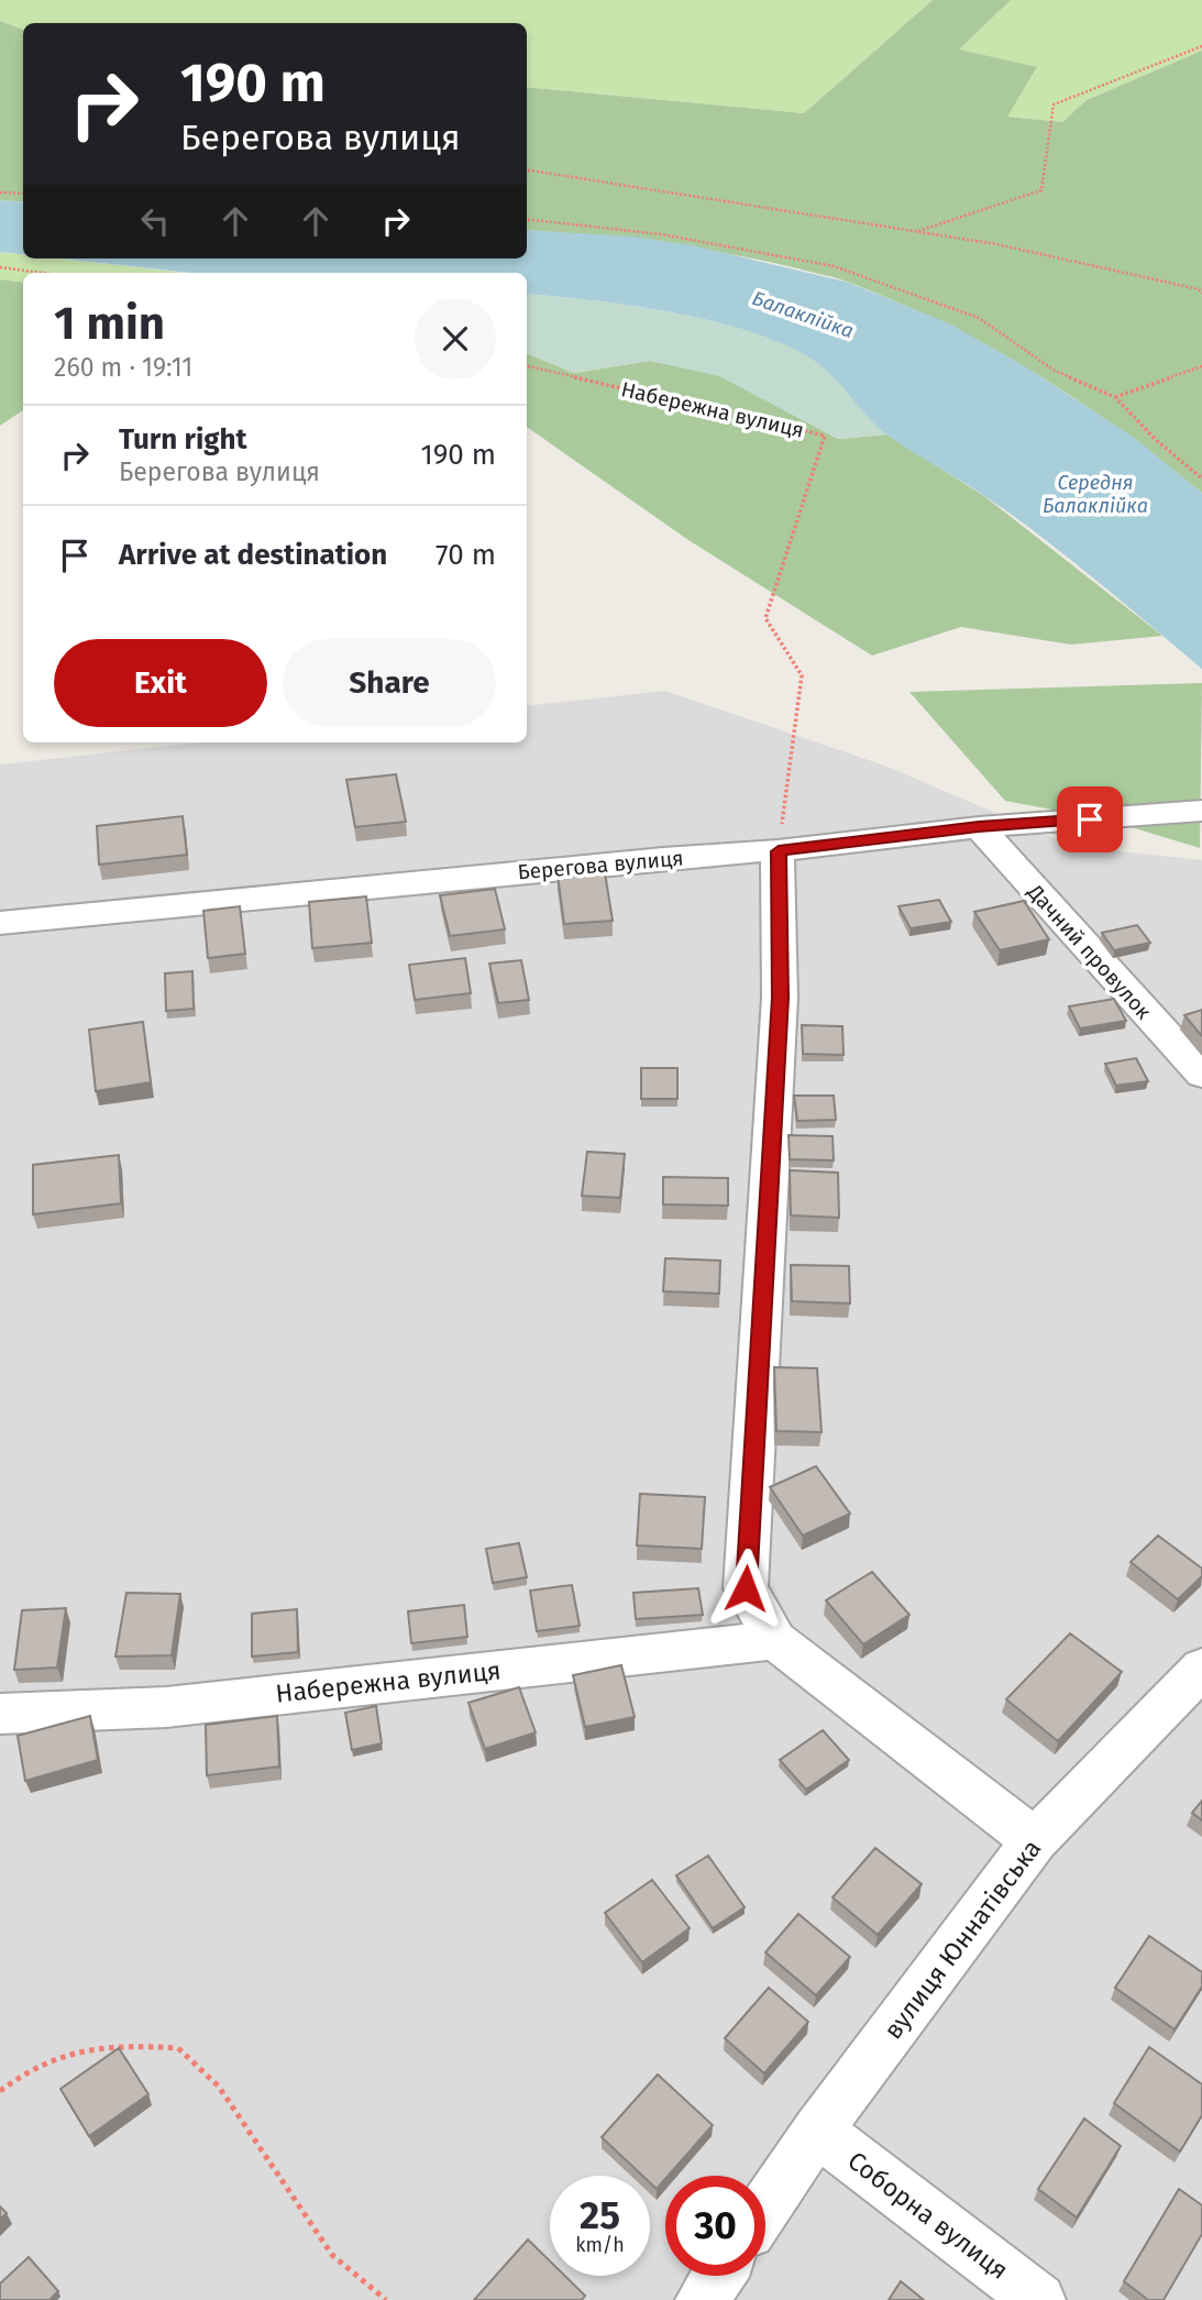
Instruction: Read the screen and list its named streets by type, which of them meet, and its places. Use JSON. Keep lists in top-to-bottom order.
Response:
{
  "streets": {
    "street": [
      "Набережна вулиця",
      "Берегова вулиця",
      "Дачний провулок",
      "вулиця Юннатівська",
      "Соборна вулиця"
    ]
  },
  "crossings": [
    ["Набережна вулиця", "Берегова вулиця"],
    ["Берегова вулиця", "Дачний провулок"],
    ["вулиця Юннатівська", "Соборна вулиця"]
  ],
  "water": ["Балаклійка", "Середня Балаклійка"],
  "page": {
    "turn": ["190 m", "Берегова вулиця"],
    "heading": ["1 min", "260 m · 19:11"],
    "list": [
      {
        "name": "Turn right",
        "note": "Берегова вулиця",
        "value": "190 m"
      },
      {
        "name": "Arrive at destination",
        "value": "70 m"
      }
    ],
    "buttons": ["Exit", "Share"],
    "speed": "25 km/h",
    "limit": "30"
  }
}
